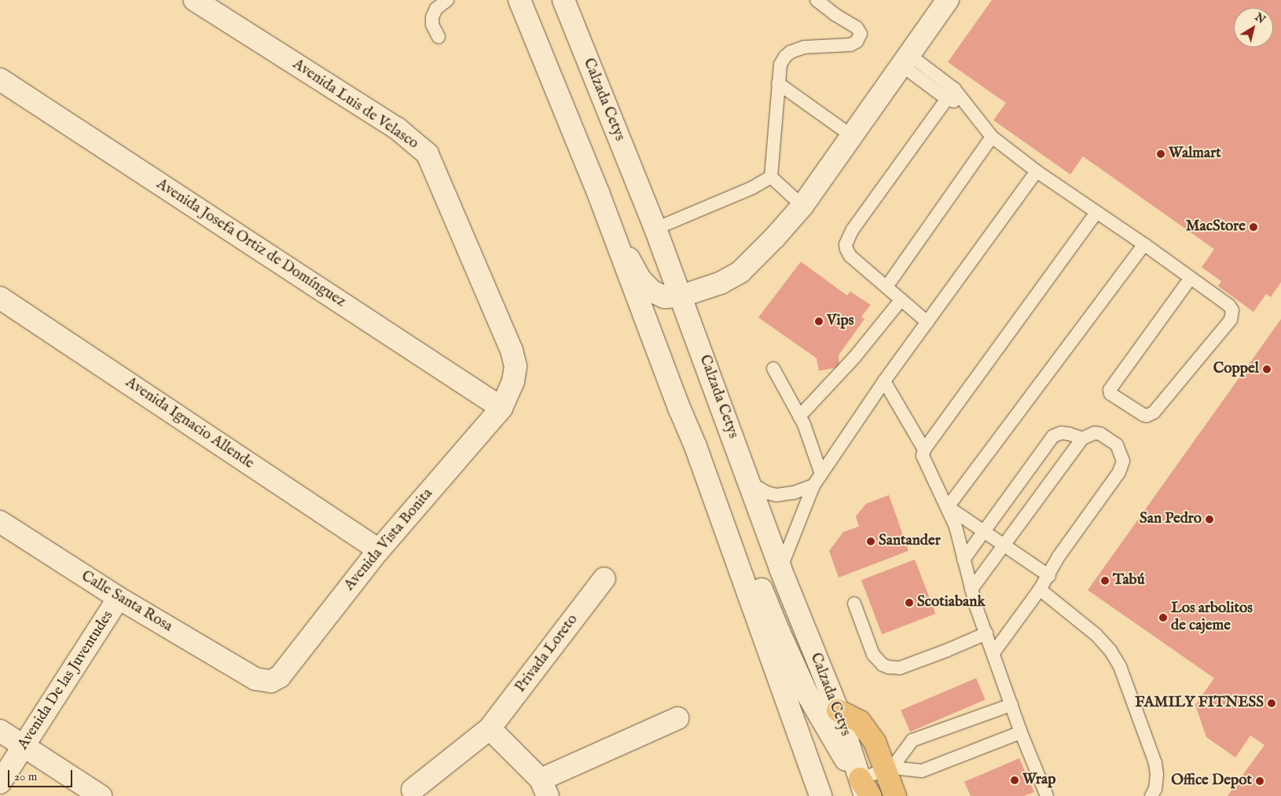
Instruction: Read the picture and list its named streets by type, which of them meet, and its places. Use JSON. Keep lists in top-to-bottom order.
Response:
{
  "streets": {
    "street": [
      "Calzada Cetys",
      "Avenida Luis de Velasco",
      "Avenida Josefa Ortiz de Domínguez",
      "Avenida Ignacio Allende",
      "Avenida Vista Bonita",
      "Calle Santa Rosa",
      "Privada Loreto",
      "Avenida De las Juventudes"
    ]
  },
  "crossings": [
    ["Avenida Luis de Velasco", "Avenida Vista Bonita"],
    ["Avenida Josefa Ortiz de Domínguez", "Avenida Vista Bonita"],
    ["Avenida Ignacio Allende", "Avenida Vista Bonita"],
    ["Avenida Vista Bonita", "Calle Santa Rosa"],
    ["Calle Santa Rosa", "Avenida De las Juventudes"]
  ],
  "places": [
    "Walmart",
    "MacStore",
    "Vips",
    "Coppel",
    "San Pedro",
    "Santander",
    "Tabú",
    "Scotiabank",
    "Los arbolitos de cajeme",
    "FAMILY FITNESS",
    "Wrap",
    "Office Depot"
  ],
  "scale_bar": "20 m",
  "north": "top right"
}
